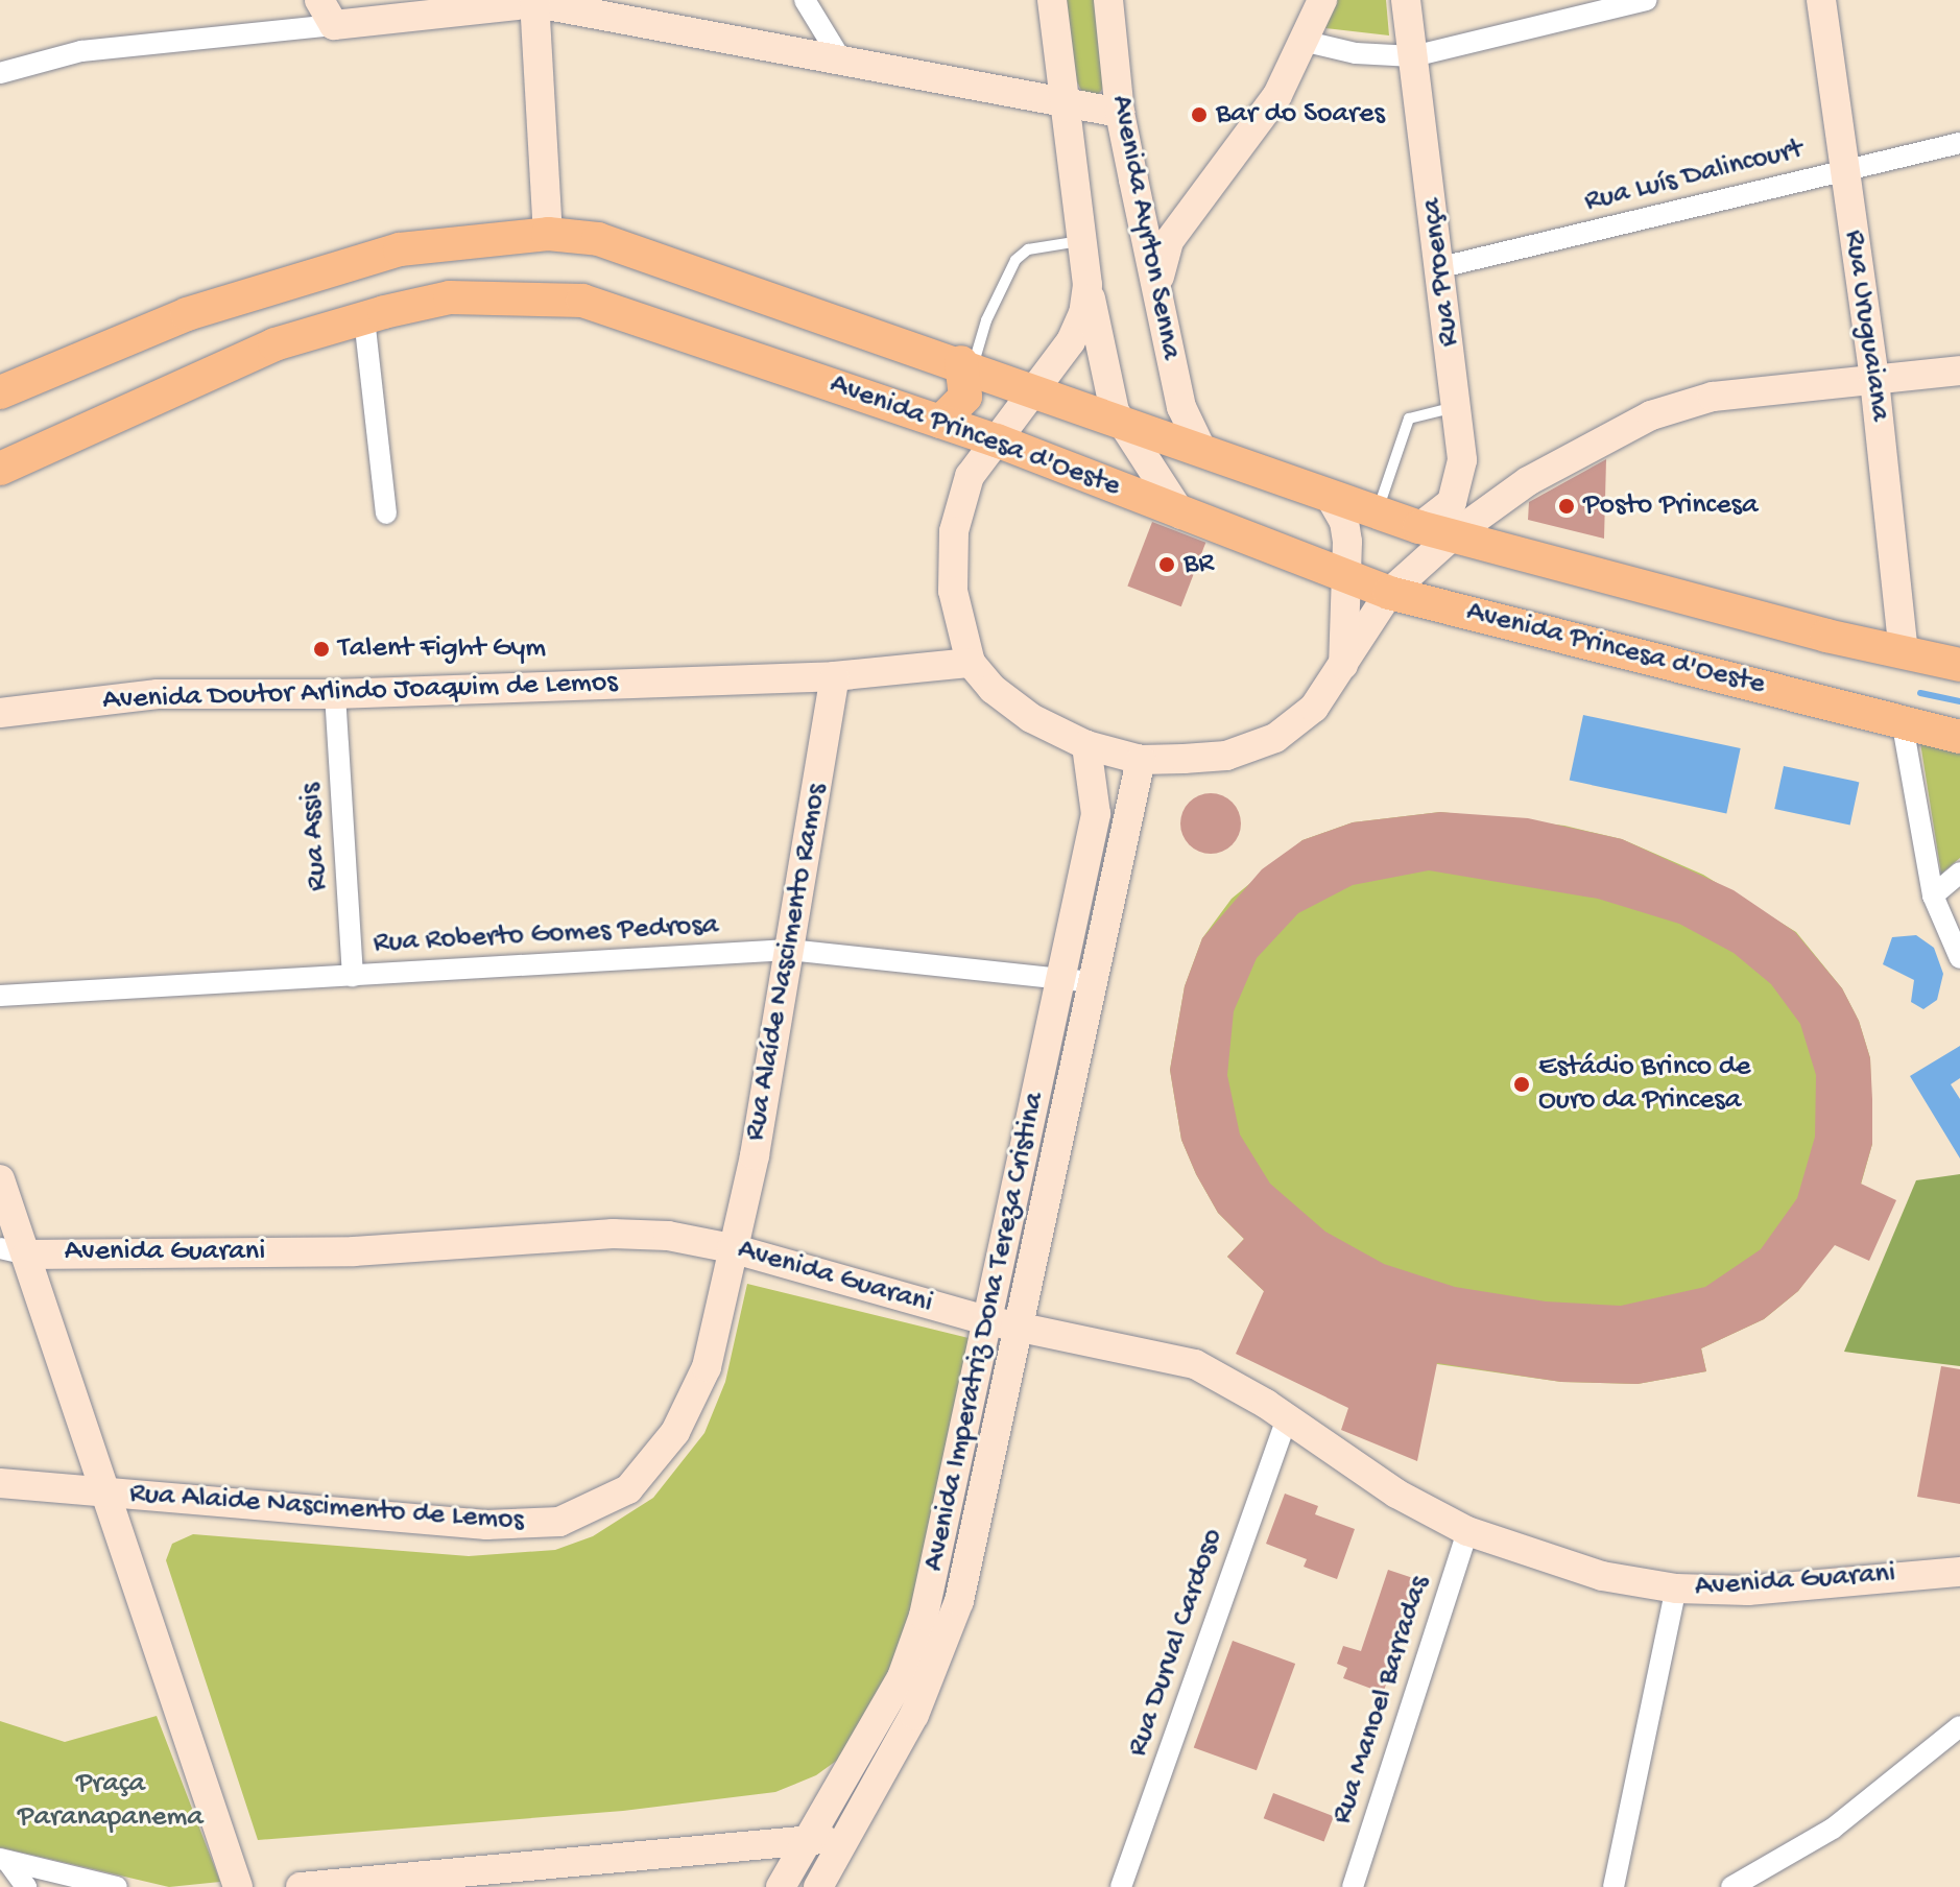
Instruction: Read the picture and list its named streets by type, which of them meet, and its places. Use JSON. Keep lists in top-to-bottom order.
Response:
{
  "streets": {
    "main road": [
      "Avenida Ayrton Senna",
      "Rua Proença",
      "Rua Uruguaiana",
      "Avenida Princesa d'Oeste",
      "Avenida Doutor Arlindo Joaquim de Lemos",
      "Rua Alaíde Nascimento Ramos",
      "Avenida Guarani",
      "Avenida Imperatriz Dona Tereza Cristina",
      "Rua Alaide Nascimento de Lemos"
    ],
    "street": [
      "Rua Luís Dalincourt",
      "Rua Assis",
      "Rua Roberto Gomes Pedrosa",
      "Rua Durval Cardoso",
      "Rua Manoel Barradas"
    ]
  },
  "crossings": [
    ["Rua Luís Dalincourt", "Rua Proença"],
    ["Rua Luís Dalincourt", "Rua Uruguaiana"],
    ["Avenida Ayrton Senna", "Avenida Princesa d'Oeste"],
    ["Avenida Ayrton Senna", "Avenida Doutor Arlindo Joaquim de Lemos"],
    ["Avenida Doutor Arlindo Joaquim de Lemos", "Rua Assis"],
    ["Avenida Doutor Arlindo Joaquim de Lemos", "Rua Alaíde Nascimento Ramos"],
    ["Rua Assis", "Rua Roberto Gomes Pedrosa"],
    ["Rua Roberto Gomes Pedrosa", "Rua Alaíde Nascimento Ramos"],
    ["Rua Roberto Gomes Pedrosa", "Avenida Imperatriz Dona Tereza Cristina"],
    ["Rua Alaíde Nascimento Ramos", "Avenida Guarani"],
    ["Rua Alaíde Nascimento Ramos", "Rua Alaide Nascimento de Lemos"],
    ["Avenida Guarani", "Avenida Imperatriz Dona Tereza Cristina"],
    ["Avenida Guarani", "Rua Alaide Nascimento de Lemos"],
    ["Avenida Guarani", "Rua Durval Cardoso"],
    ["Avenida Guarani", "Rua Manoel Barradas"]
  ],
  "parks": ["Praça Paranapanema"],
  "places": [
    "Bar do Soares",
    "Posto Princesa",
    "BR",
    "Talent Fight Gym",
    "Estádio Brinco de Ouro da Princesa"
  ]
}
